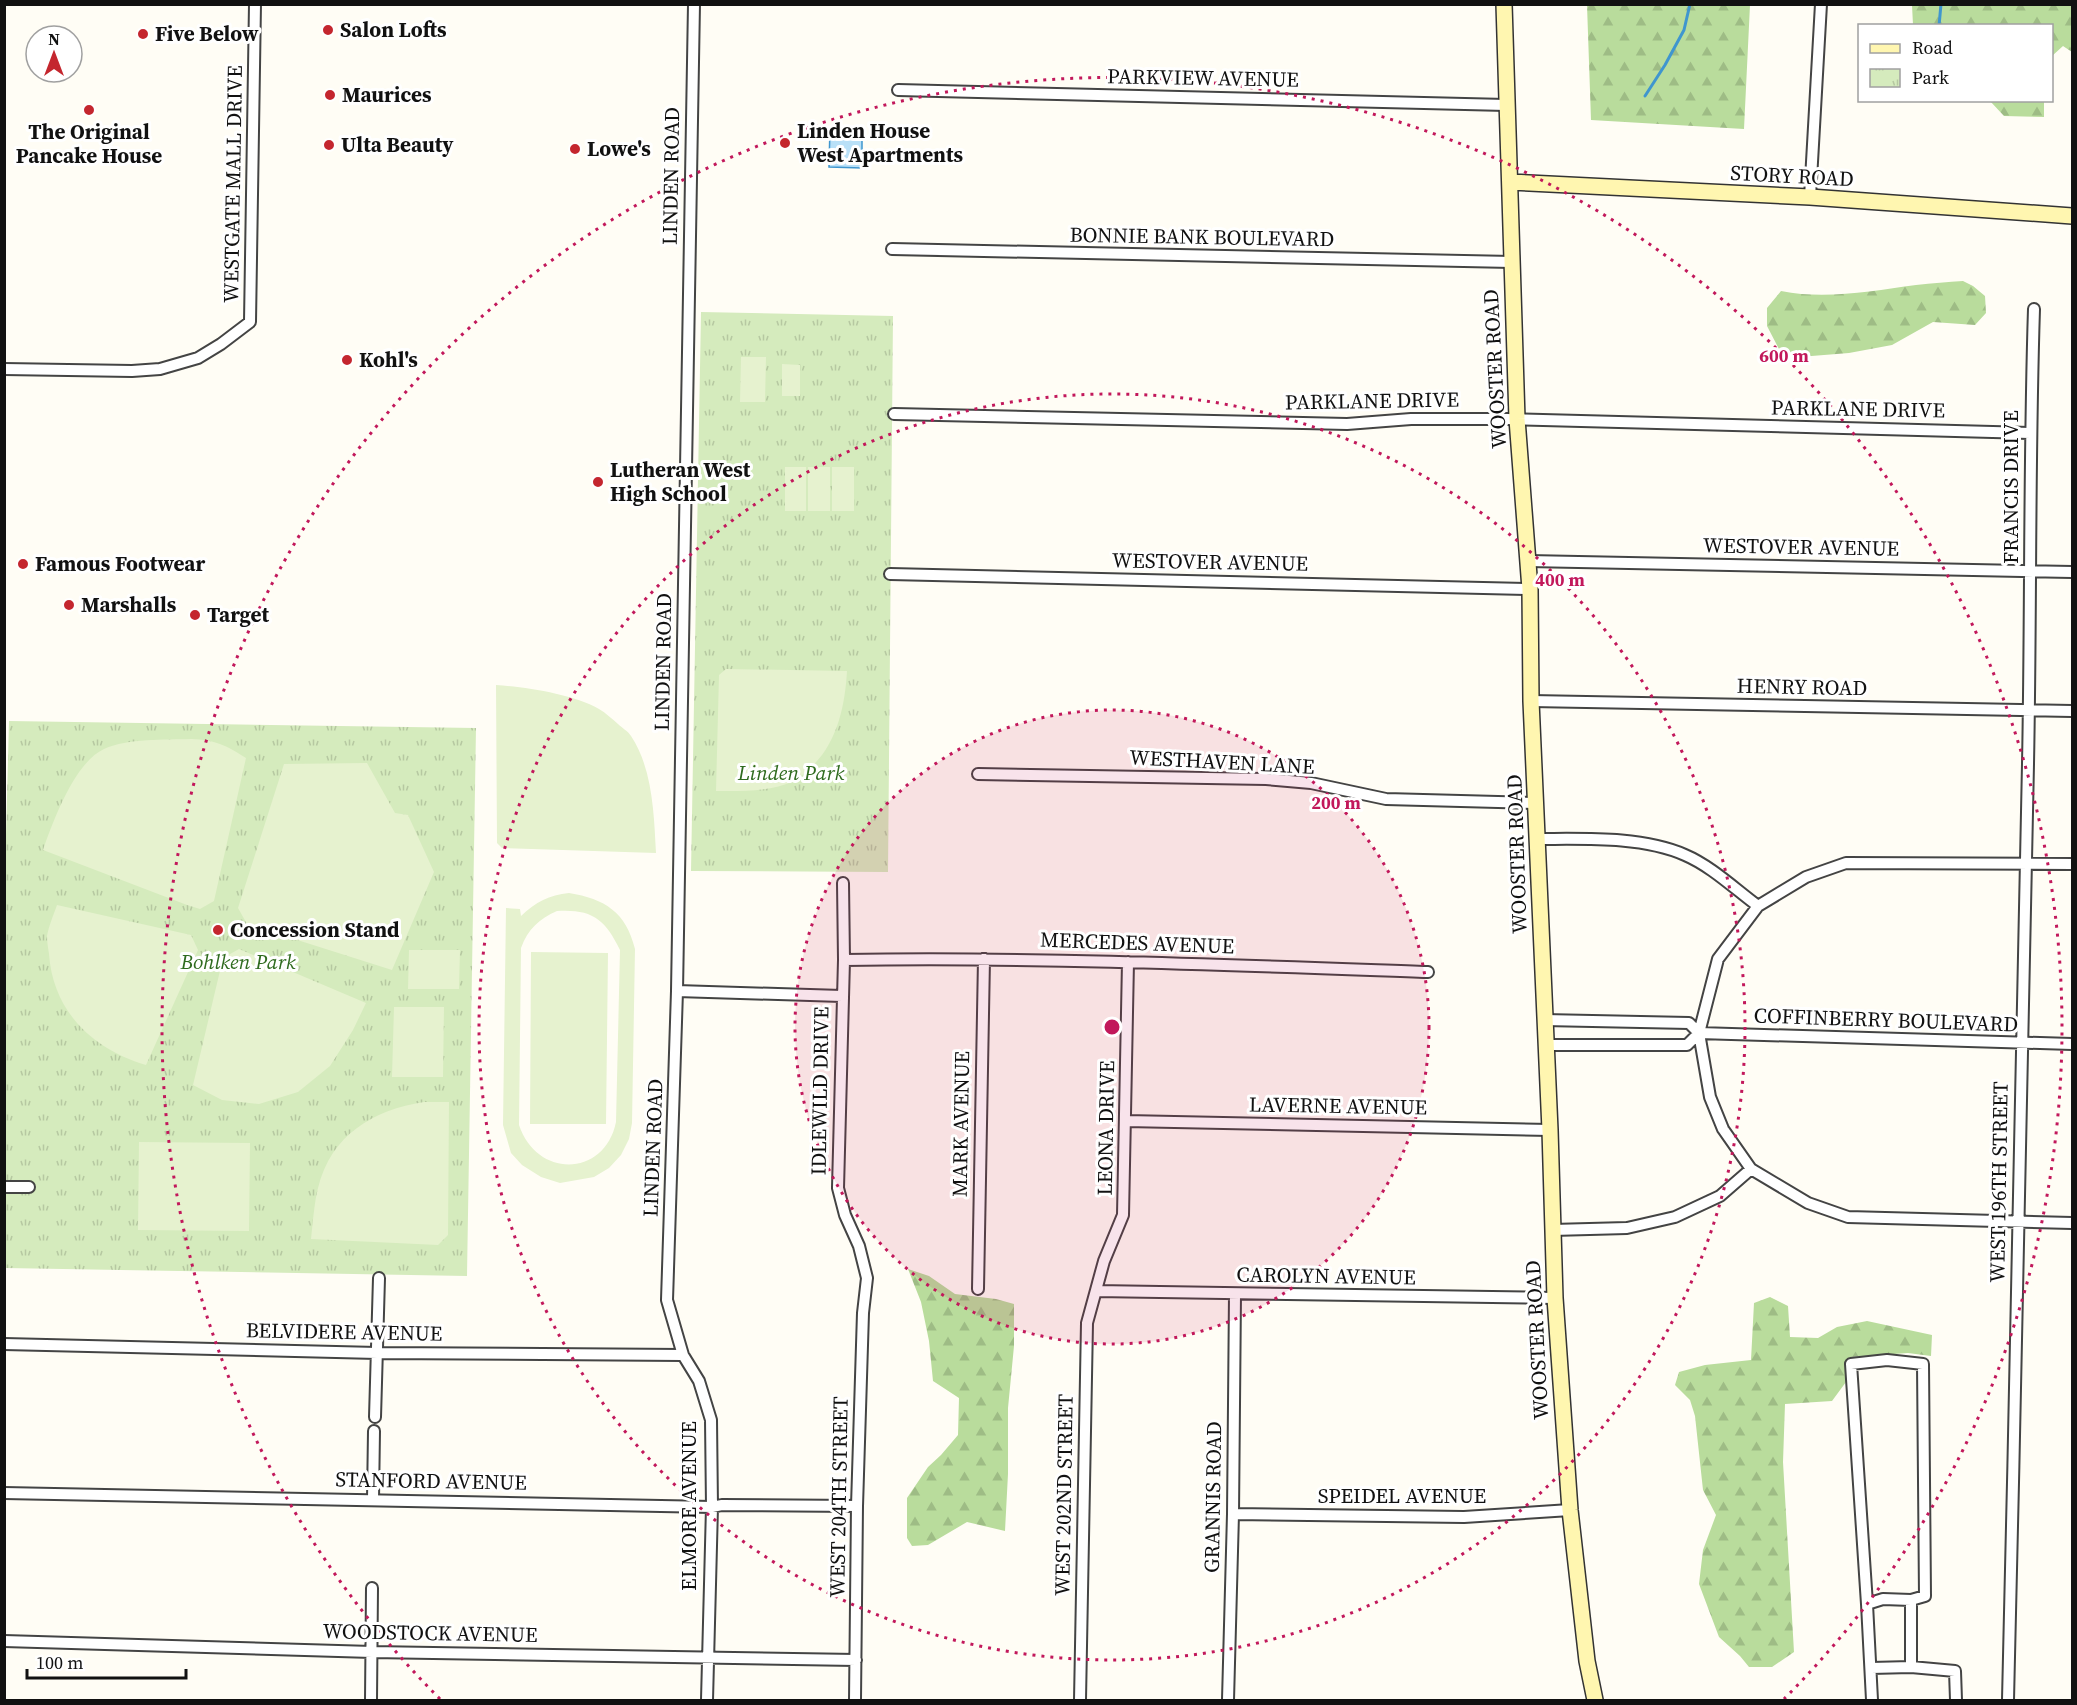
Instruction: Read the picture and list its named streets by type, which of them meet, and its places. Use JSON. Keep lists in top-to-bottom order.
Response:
{
  "streets": {
    "main road": ["STORY ROAD", "WOOSTER ROAD"],
    "street": [
      "PARKVIEW AVENUE",
      "LINDEN ROAD",
      "WESTGATE MALL DRIVE",
      "BONNIE BANK BOULEVARD",
      "PARKLANE DRIVE",
      "FRANCIS DRIVE",
      "WESTOVER AVENUE",
      "HENRY ROAD",
      "WESTHAVEN LANE",
      "MERCEDES AVENUE",
      "COFFINBERRY BOULEVARD",
      "IDLEWILD DRIVE",
      "LAVERNE AVENUE",
      "MARK AVENUE",
      "LEONA DRIVE",
      "WEST 196TH STREET",
      "CAROLYN AVENUE",
      "BELVIDERE AVENUE",
      "STANFORD AVENUE",
      "WEST 202ND STREET",
      "SPEIDEL AVENUE",
      "WEST 204TH STREET",
      "GRANNIS ROAD",
      "ELMORE AVENUE",
      "WOODSTOCK AVENUE"
    ]
  },
  "crossings": [
    ["PARKVIEW AVENUE", "WOOSTER ROAD"],
    ["LINDEN ROAD", "ELMORE AVENUE"],
    ["STORY ROAD", "WOOSTER ROAD"],
    ["BONNIE BANK BOULEVARD", "WOOSTER ROAD"],
    ["WOOSTER ROAD", "PARKLANE DRIVE"],
    ["WOOSTER ROAD", "WESTOVER AVENUE"],
    ["WOOSTER ROAD", "HENRY ROAD"],
    ["WOOSTER ROAD", "WESTHAVEN LANE"],
    ["WOOSTER ROAD", "COFFINBERRY BOULEVARD"],
    ["WOOSTER ROAD", "LAVERNE AVENUE"],
    ["WOOSTER ROAD", "CAROLYN AVENUE"],
    ["WOOSTER ROAD", "SPEIDEL AVENUE"],
    ["PARKLANE DRIVE", "FRANCIS DRIVE"],
    ["FRANCIS DRIVE", "WESTOVER AVENUE"],
    ["FRANCIS DRIVE", "WEST 196TH STREET"],
    ["HENRY ROAD", "WEST 196TH STREET"],
    ["MERCEDES AVENUE", "IDLEWILD DRIVE"],
    ["MERCEDES AVENUE", "MARK AVENUE"],
    ["MERCEDES AVENUE", "LEONA DRIVE"],
    ["COFFINBERRY BOULEVARD", "WEST 196TH STREET"],
    ["IDLEWILD DRIVE", "WEST 204TH STREET"],
    ["LAVERNE AVENUE", "LEONA DRIVE"],
    ["LEONA DRIVE", "CAROLYN AVENUE"],
    ["LEONA DRIVE", "WEST 202ND STREET"],
    ["CAROLYN AVENUE", "WEST 202ND STREET"],
    ["CAROLYN AVENUE", "GRANNIS ROAD"],
    ["BELVIDERE AVENUE", "ELMORE AVENUE"],
    ["STANFORD AVENUE", "WEST 204TH STREET"],
    ["STANFORD AVENUE", "ELMORE AVENUE"],
    ["SPEIDEL AVENUE", "GRANNIS ROAD"],
    ["WEST 204TH STREET", "WOODSTOCK AVENUE"],
    ["ELMORE AVENUE", "WOODSTOCK AVENUE"]
  ],
  "parks": ["Linden Park", "Bohlken Park"],
  "places": [
    "Salon Lofts",
    "Five Below",
    "Maurices",
    "The Original Pancake House",
    "Linden House West Apartments",
    "Ulta Beauty",
    "Lowe's",
    "Kohl's",
    "Lutheran West High School",
    "Famous Footwear",
    "Marshalls",
    "Target",
    "Concession Stand"
  ],
  "legend": ["Road", "Park"],
  "scale_bar": "100 m",
  "north": "top",
  "rings": ["600 m", "400 m", "200 m"]
}
